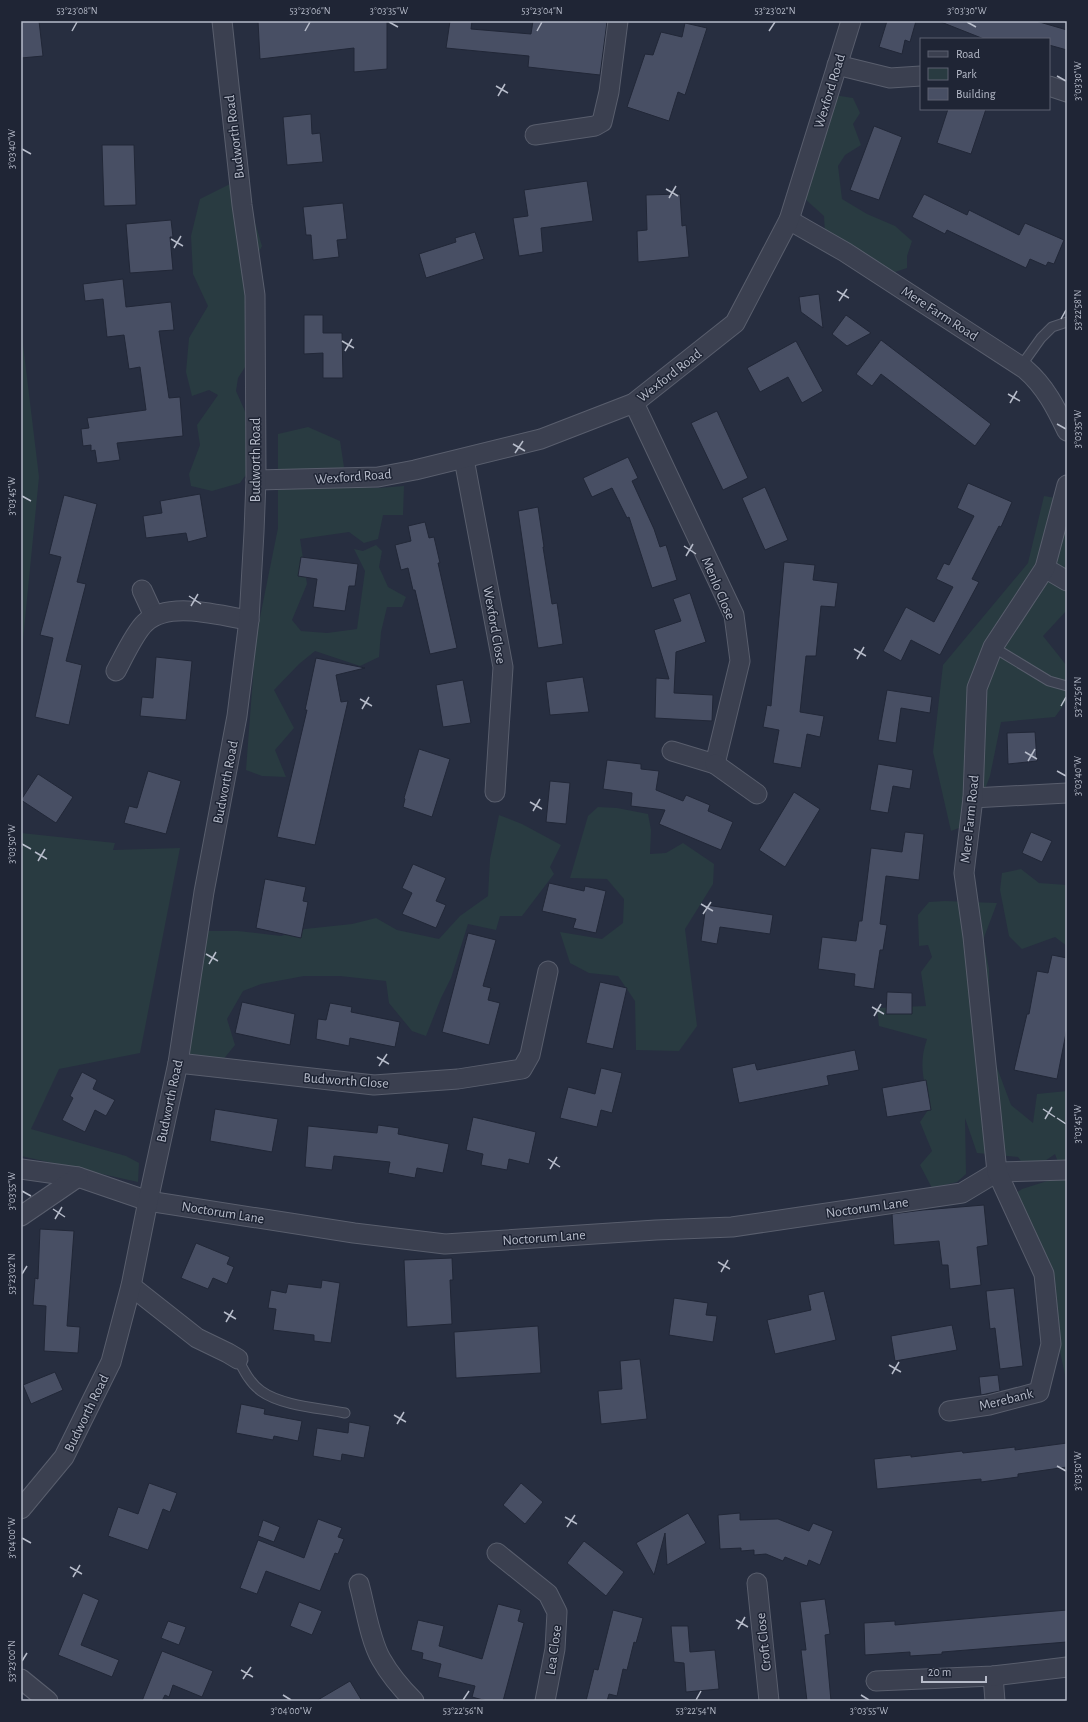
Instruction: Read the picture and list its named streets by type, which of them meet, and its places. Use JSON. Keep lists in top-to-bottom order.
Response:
{
  "streets": {
    "street": [
      "Wexford Road",
      "Budworth Road",
      "Mere Farm Road",
      "Menlo Close",
      "Wexford Close",
      "Budworth Close",
      "Noctorum Lane",
      "Merebank",
      "Croft Close",
      "Lea Close"
    ]
  },
  "crossings": [
    ["Wexford Road", "Budworth Road"],
    ["Wexford Road", "Mere Farm Road"],
    ["Wexford Road", "Menlo Close"],
    ["Wexford Road", "Wexford Close"],
    ["Budworth Road", "Budworth Close"],
    ["Budworth Road", "Noctorum Lane"],
    ["Mere Farm Road", "Noctorum Lane"],
    ["Mere Farm Road", "Merebank"]
  ],
  "legend": ["Road", "Park", "Building"],
  "scale_bar": "20 m",
  "coordinates": [
    "53°23'08\"N",
    "53°23'06\"N",
    "3°03'35\"W",
    "53°23'04\"N",
    "53°23'02\"N",
    "3°03'30\"W",
    "3°03'40\"W",
    "53°22'58\"N",
    "3°03'45\"W",
    "53°22'56\"N",
    "3°03'50\"W",
    "3°03'55\"W",
    "3°04'00\"W",
    "53°23'00\"N",
    "53°22'54\"N"
  ]
}
